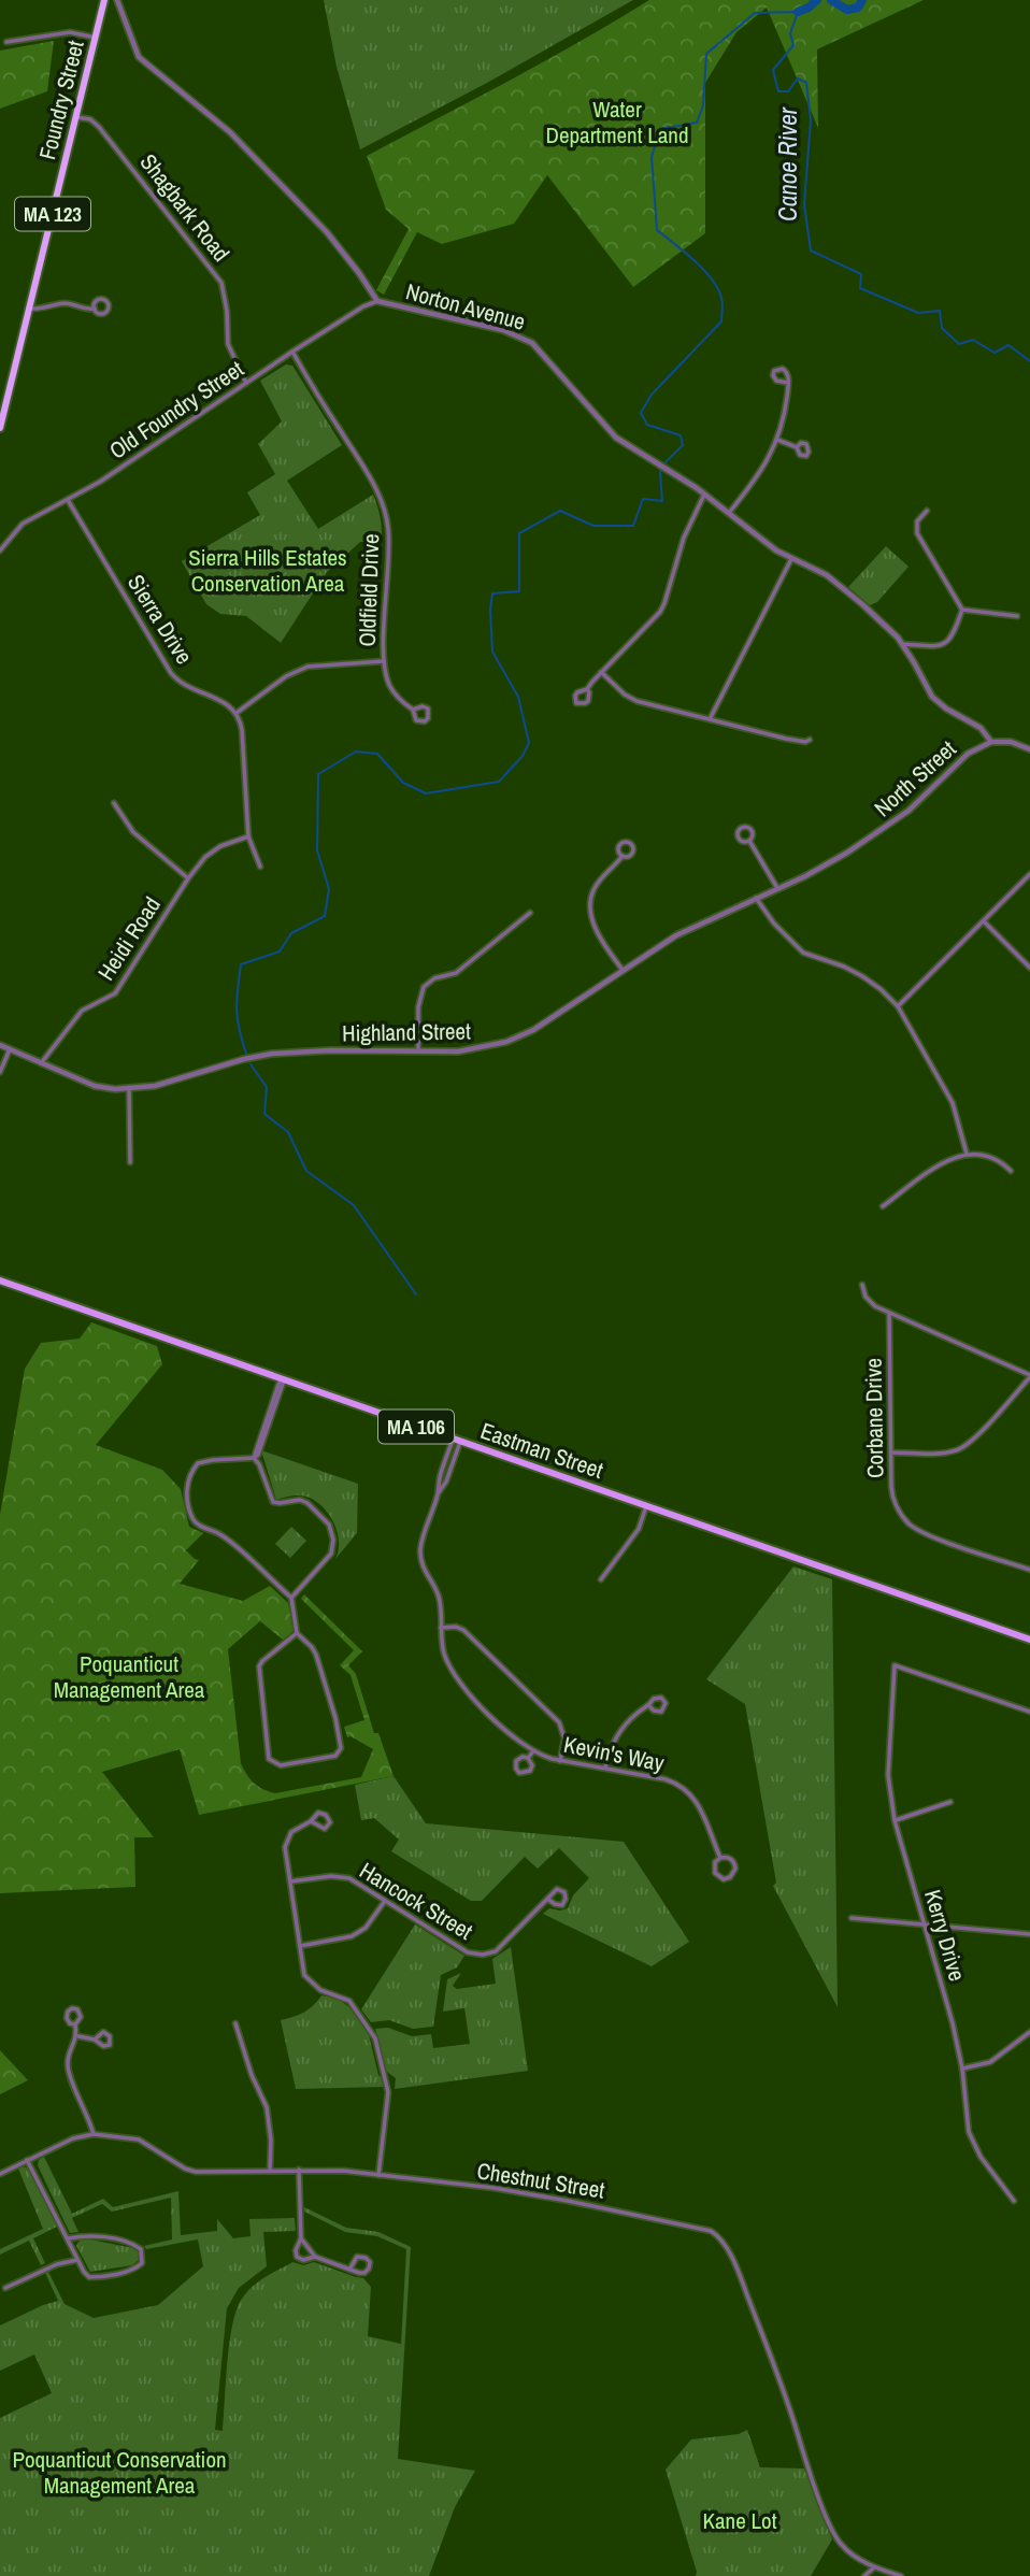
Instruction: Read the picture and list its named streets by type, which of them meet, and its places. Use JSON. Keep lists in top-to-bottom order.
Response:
{
  "streets": {
    "highway": ["Foundry Street", "MA 123"],
    "main road": ["MA 106", "Eastman Street"],
    "street": [
      "Shagbark Road",
      "Norton Avenue",
      "Old Foundry Street",
      "Oldfield Drive",
      "Sierra Drive",
      "North Street",
      "Heidi Road",
      "Highland Street",
      "Corbane Drive",
      "Kevin's Way",
      "Hancock Street",
      "Kerry Drive",
      "Chestnut Street"
    ]
  },
  "crossings": [
    ["Foundry Street", "Shagbark Road"],
    ["Shagbark Road", "Old Foundry Street"],
    ["Norton Avenue", "Old Foundry Street"],
    ["Norton Avenue", "North Street"],
    ["Old Foundry Street", "Oldfield Drive"],
    ["Old Foundry Street", "Sierra Drive"],
    ["North Street", "Highland Street"],
    ["Heidi Road", "Highland Street"],
    ["Eastman Street", "Kevin's Way"]
  ],
  "water": ["Canoe River"],
  "parks": [
    "Water Department Land",
    "Sierra Hills Estates Conservation Area",
    "Poquanticut Management Area",
    "Poquanticut Conservation Management Area",
    "Kane Lot"
  ]
}
